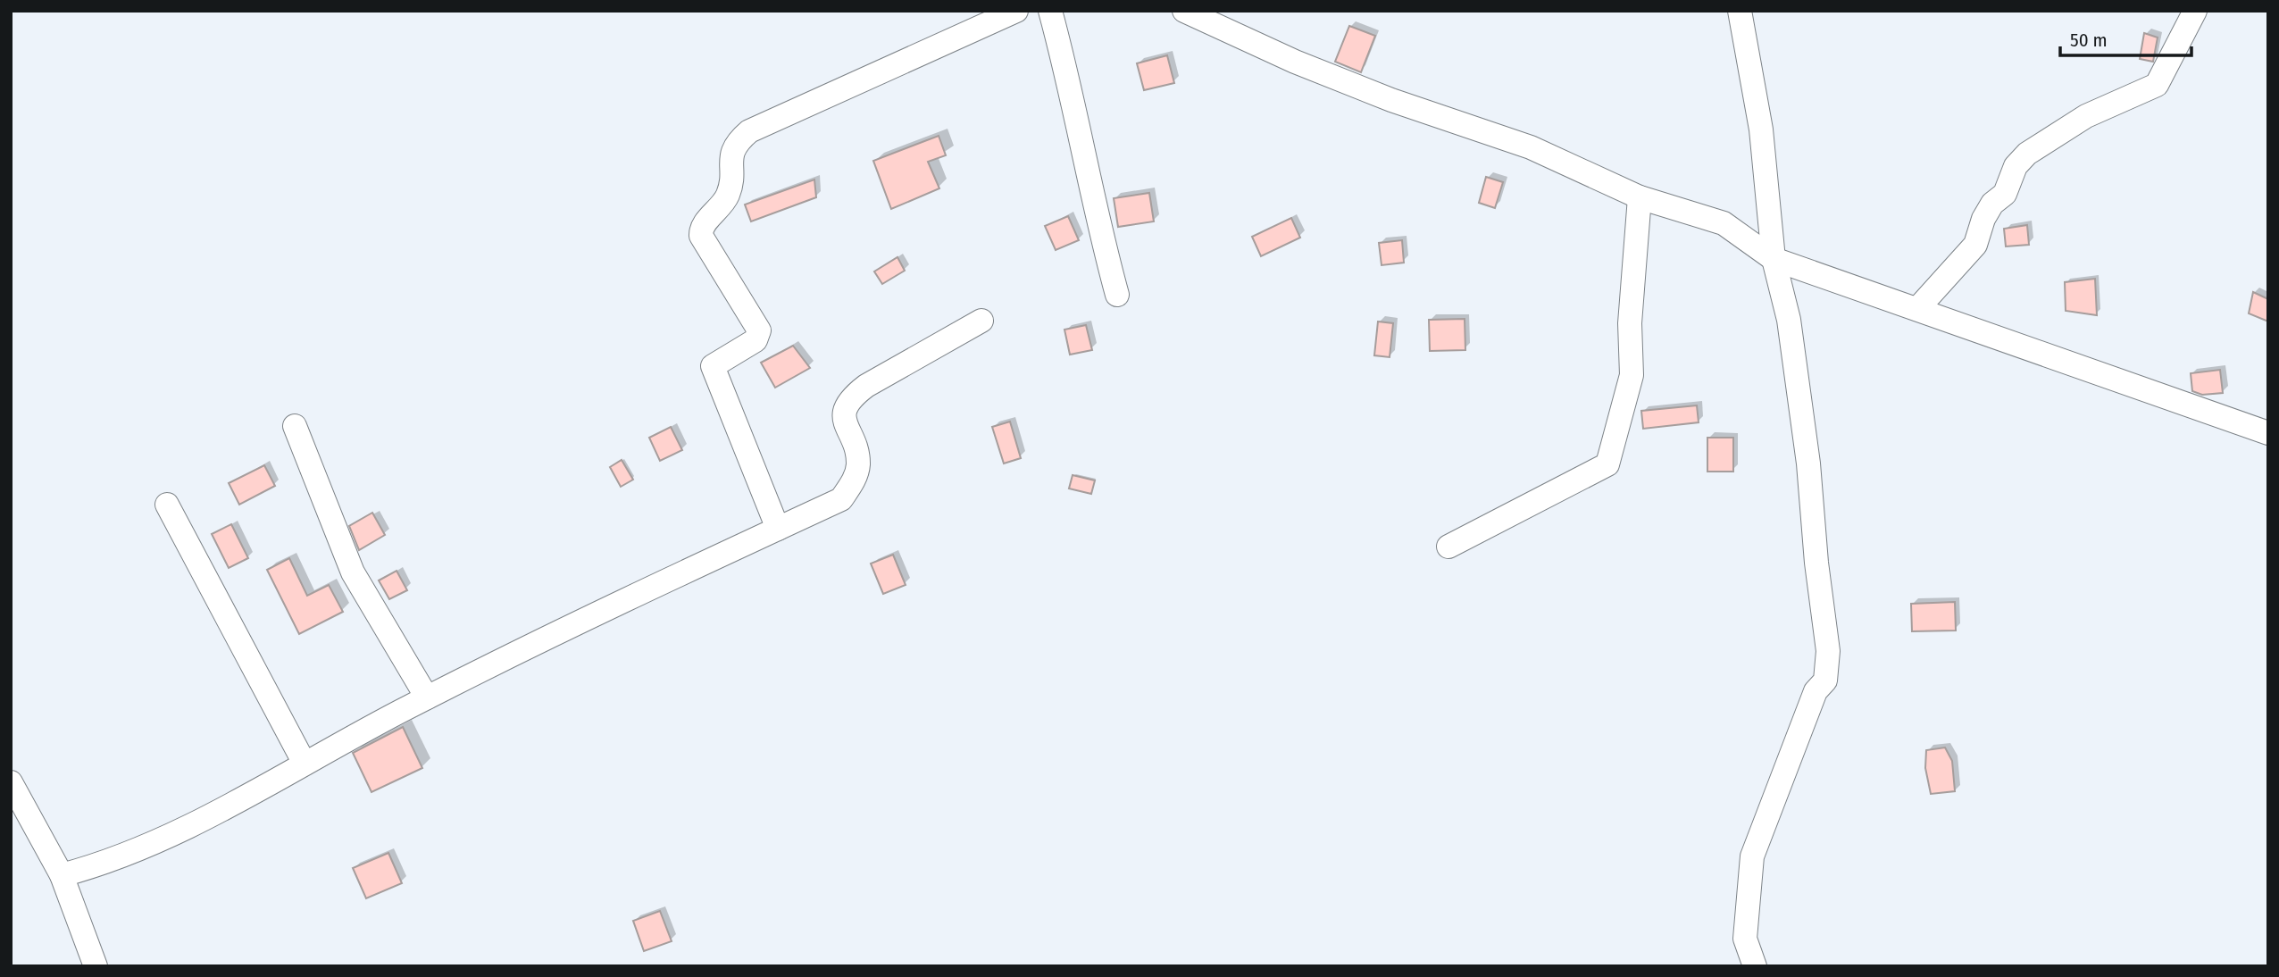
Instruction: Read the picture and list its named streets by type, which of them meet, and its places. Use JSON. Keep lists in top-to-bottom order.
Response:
{
  "scale_bar": "50 m"
}
